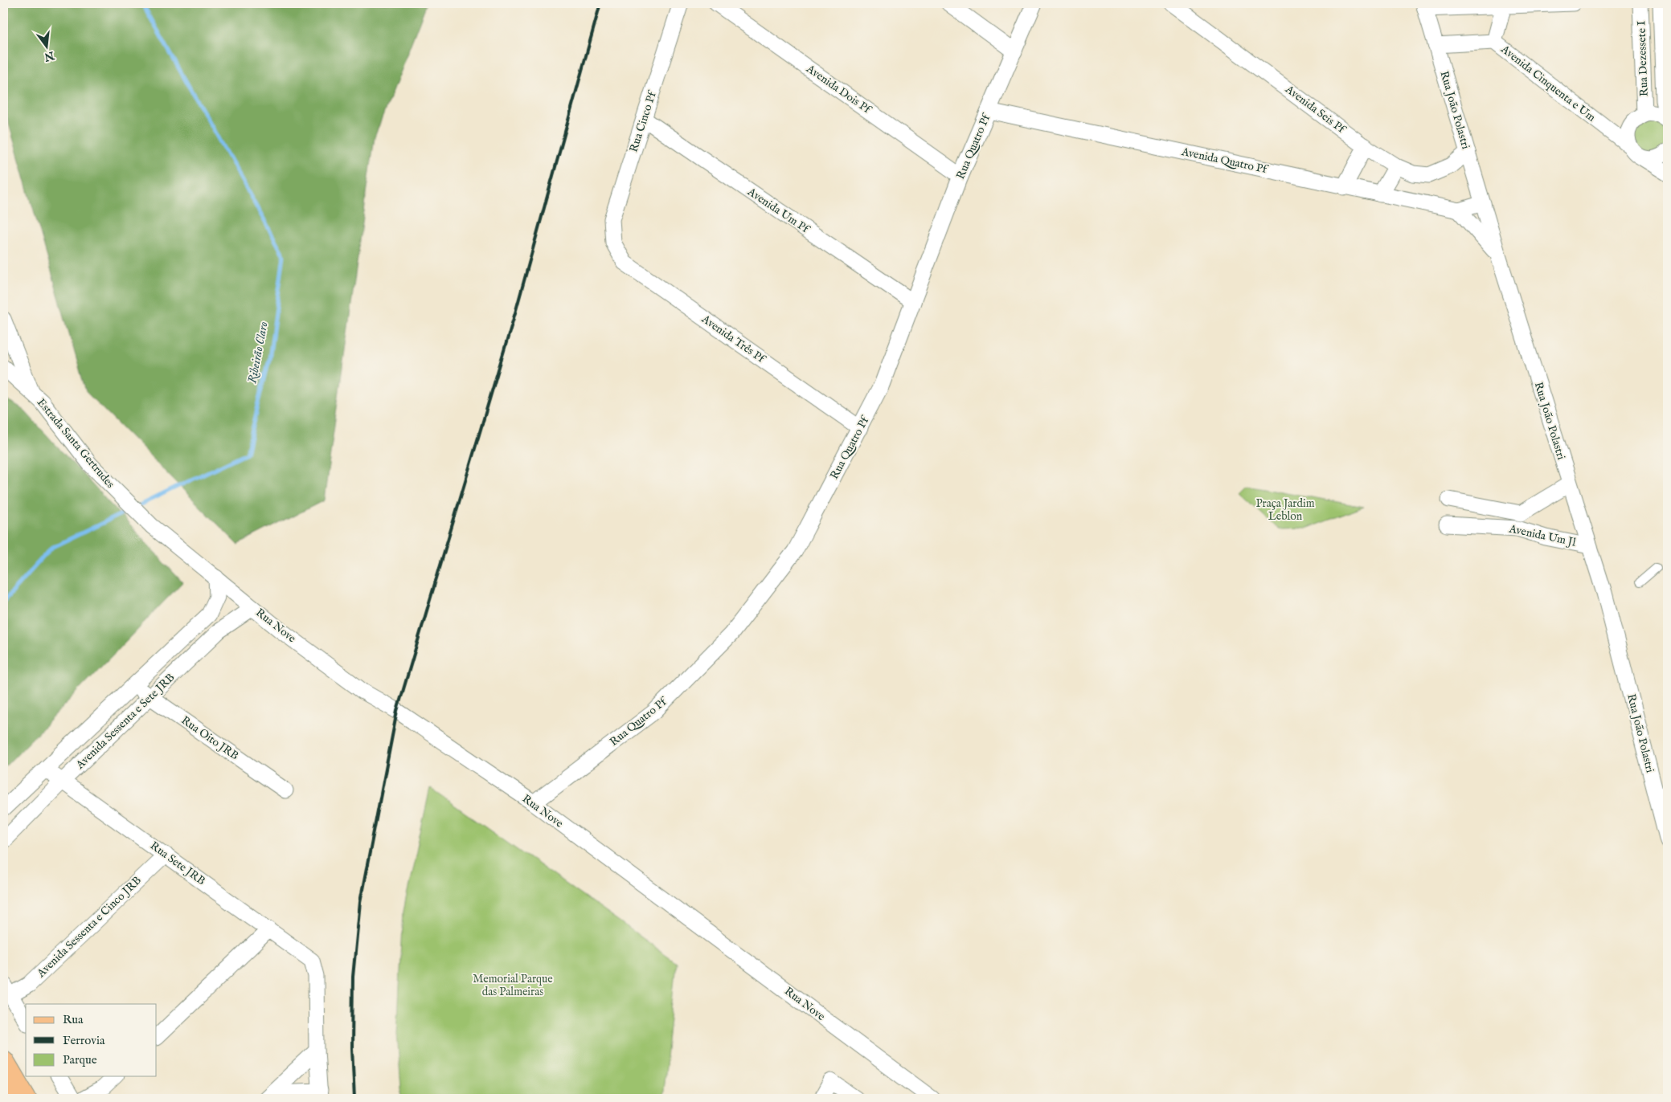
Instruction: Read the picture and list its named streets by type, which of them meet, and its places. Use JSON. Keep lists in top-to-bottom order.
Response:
{
  "streets": {
    "street": [
      "Rua Dezessete I",
      "Avenida Cinquenta e Um",
      "Avenida Dois Pf",
      "Avenida Seis Pf",
      "Rua João Polastri",
      "Rua Cinco Pf",
      "Rua Quatro Pf",
      "Avenida Quatro Pf",
      "Avenida Um Pf",
      "Avenida Três Pf",
      "Estrada Santa Gertrudes",
      "Avenida Um Jl",
      "Rua Nove",
      "Avenida Sessenta e Sete JRB",
      "Rua Oito JRB",
      "Rua Sete JRB",
      "Avenida Sessenta e Cinco JRB"
    ]
  },
  "crossings": [
    ["Avenida Cinquenta e Um", "Rua João Polastri"],
    ["Avenida Dois Pf", "Rua Quatro Pf"],
    ["Avenida Seis Pf", "Rua João Polastri"],
    ["Rua João Polastri", "Avenida Quatro Pf"],
    ["Rua João Polastri", "Avenida Um Jl"],
    ["Rua Cinco Pf", "Avenida Um Pf"],
    ["Rua Cinco Pf", "Avenida Três Pf"],
    ["Rua Quatro Pf", "Avenida Quatro Pf"],
    ["Rua Quatro Pf", "Avenida Um Pf"],
    ["Rua Quatro Pf", "Avenida Três Pf"],
    ["Rua Quatro Pf", "Rua Nove"],
    ["Estrada Santa Gertrudes", "Rua Nove"],
    ["Rua Nove", "Avenida Sessenta e Sete JRB"],
    ["Avenida Sessenta e Sete JRB", "Rua Oito JRB"],
    ["Avenida Sessenta e Sete JRB", "Rua Sete JRB"],
    ["Rua Sete JRB", "Avenida Sessenta e Cinco JRB"]
  ],
  "water": ["Ribeirão Claro"],
  "parks": ["Praça Jardim Leblon", "Memorial Parque das Palmeiras"],
  "legend": ["Rua", "Ferrovia", "Parque"],
  "north": "bottom"
}
